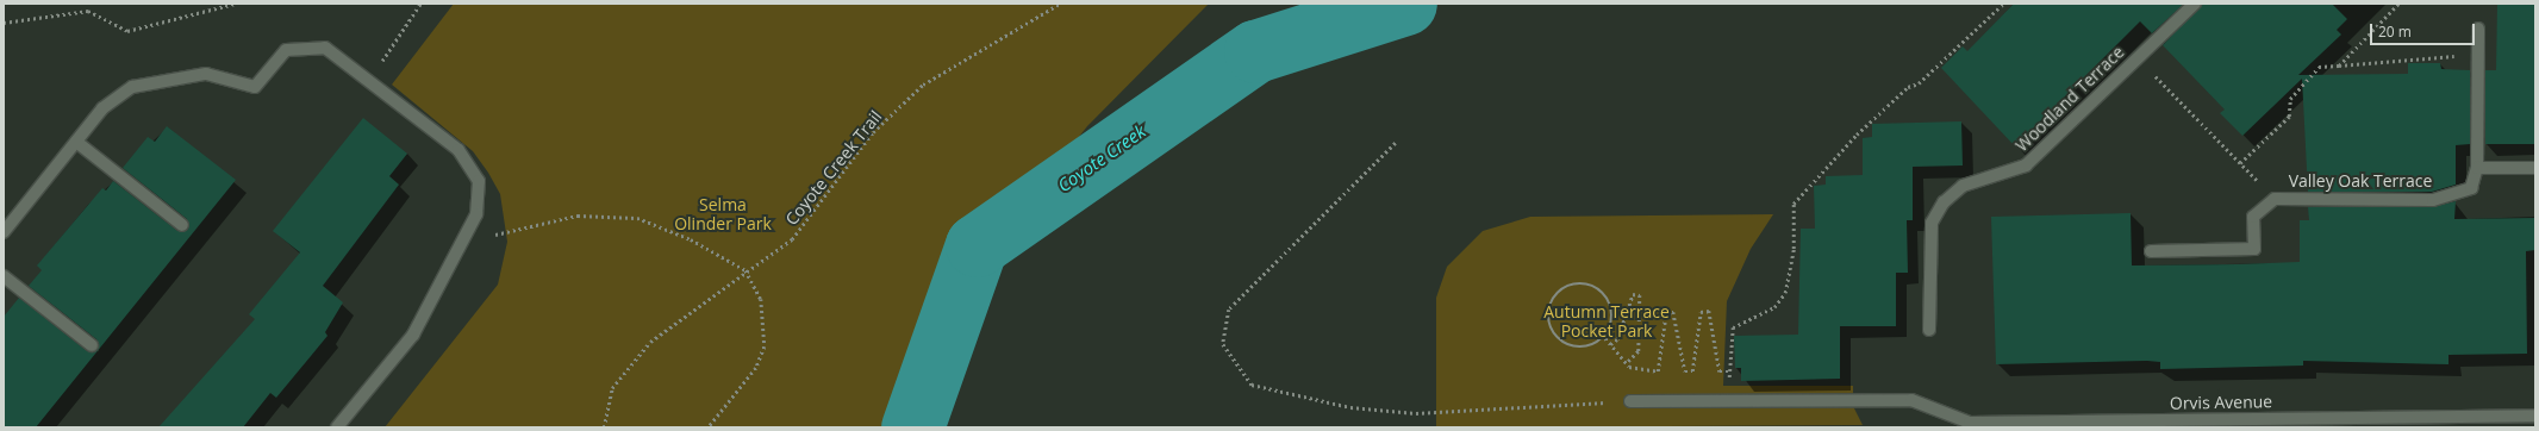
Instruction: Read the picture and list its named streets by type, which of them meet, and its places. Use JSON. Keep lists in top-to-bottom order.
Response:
{
  "streets": {
    "street": ["Woodland Terrace", "Valley Oak Terrace", "Orvis Avenue"],
    "path": ["Coyote Creek Trail"]
  },
  "water": ["Coyote Creek"],
  "parks": ["Selma Olinder Park", "Autumn Terrace Pocket Park"],
  "scale_bar": "20 m"
}
